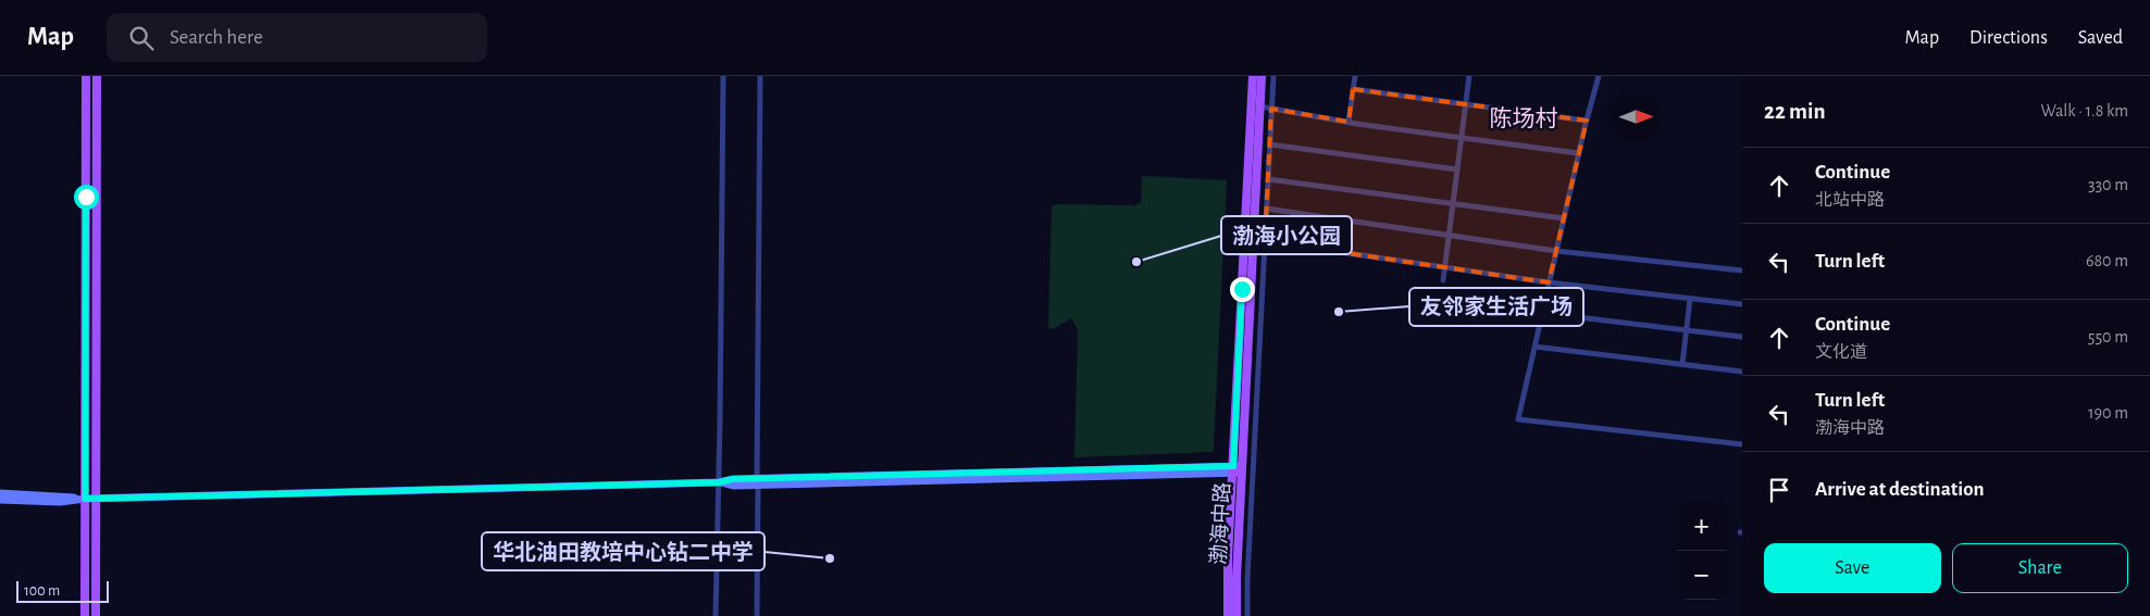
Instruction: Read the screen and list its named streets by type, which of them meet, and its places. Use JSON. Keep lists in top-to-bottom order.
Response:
{
  "streets": {
    "main road": ["渤海中路"]
  },
  "districts": ["陈场村"],
  "places": ["渤海小公园", "友邻家生活广场", "华北油田教培中心钻二中学"],
  "scale_bar": "100 m",
  "north": "right",
  "page": {
    "header": "Map",
    "search": "Search here",
    "nav": ["Map", "Directions", "Saved"],
    "heading": ["22 min", "Walk · 1.8 km"],
    "list": [
      ["Continue", "北站中路", "330 m"],
      ["Turn left", "680 m"],
      ["Continue", "文化道", "550 m"],
      ["Turn left", "渤海中路", "190 m"],
      "Arrive at destination"
    ],
    "map_buttons": ["+", "−"],
    "buttons": ["Save", "Share"],
    "scale": "100 m"
  }
}
